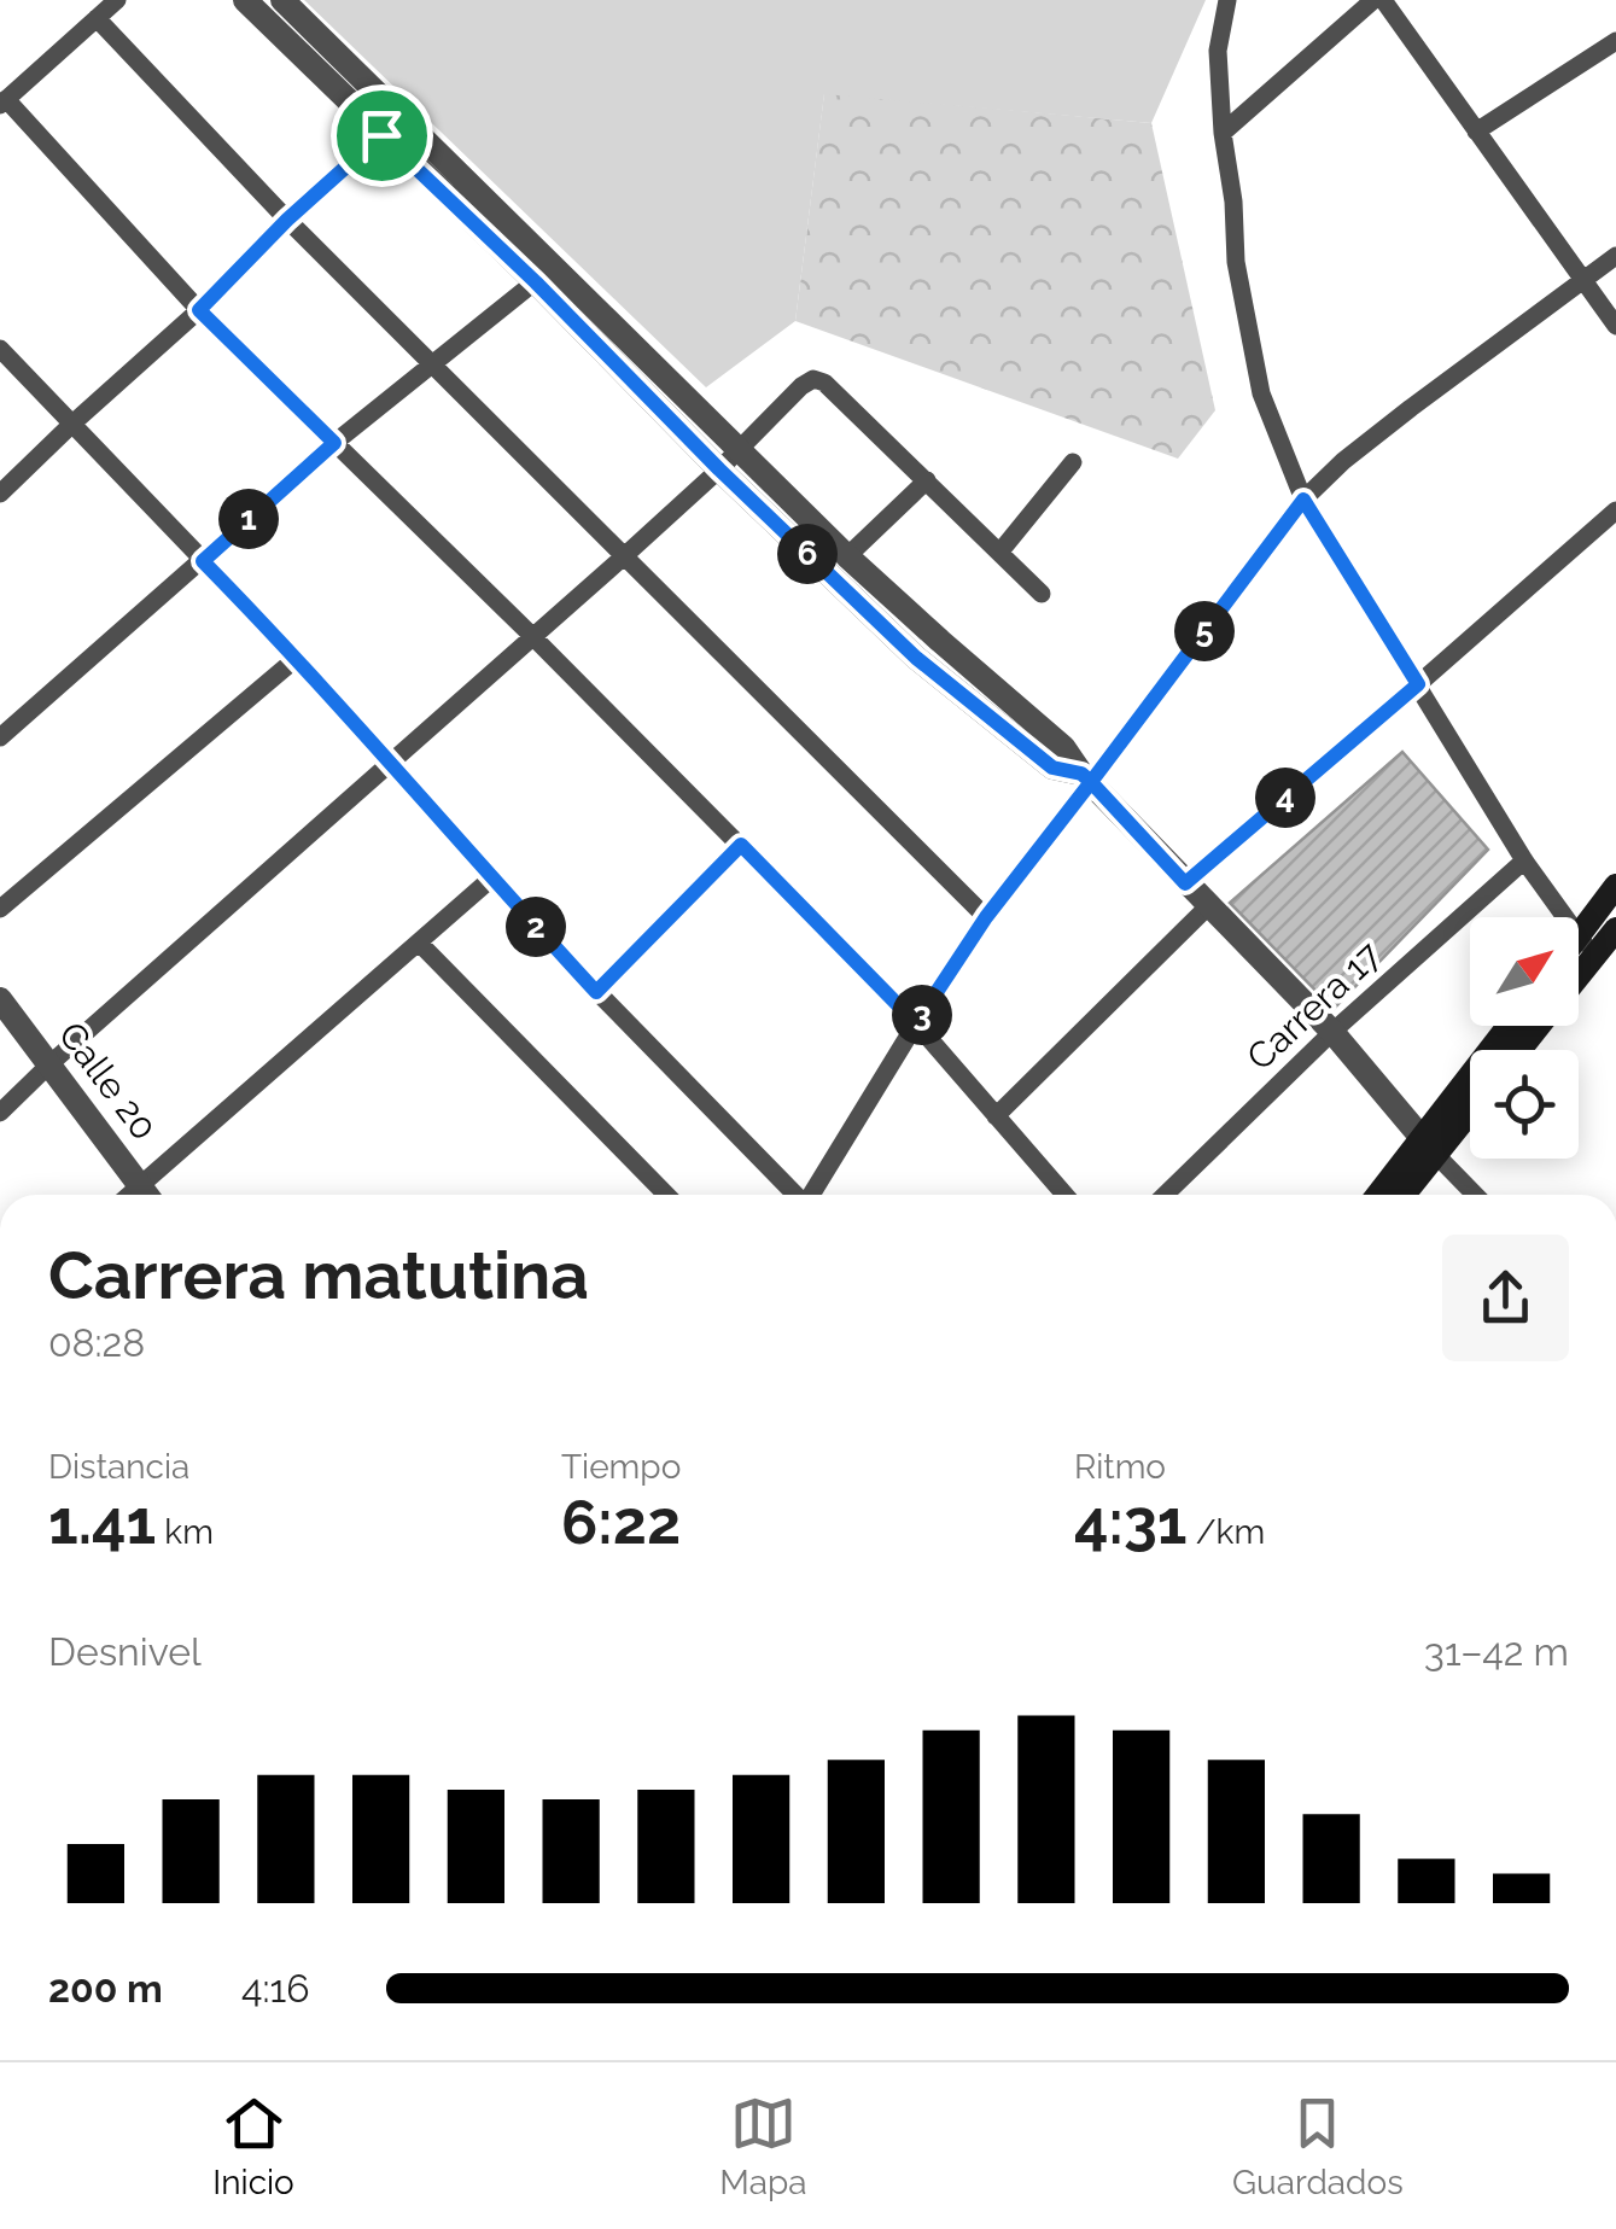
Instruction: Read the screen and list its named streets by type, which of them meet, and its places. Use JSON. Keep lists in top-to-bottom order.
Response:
{
  "streets": {
    "street": ["Carrera 17", "Calle 20"]
  },
  "north": "top right",
  "page": {
    "pins": [
      "1",
      "6",
      "5",
      "4",
      "2",
      "3"
    ],
    "heading": ["Carrera matutina", "08:28"],
    "stats": [
      ["Distancia", "1.41 km"],
      ["Tiempo", "6:22"],
      ["Ritmo", "4:31 /km"]
    ],
    "chart": ["Desnivel", "31–42 m"],
    "list": [
      {
        "name": "200 m",
        "note": "4:16"
      }
    ],
    "tabs": ["Inicio", "Mapa", "Guardados"]
  }
}
